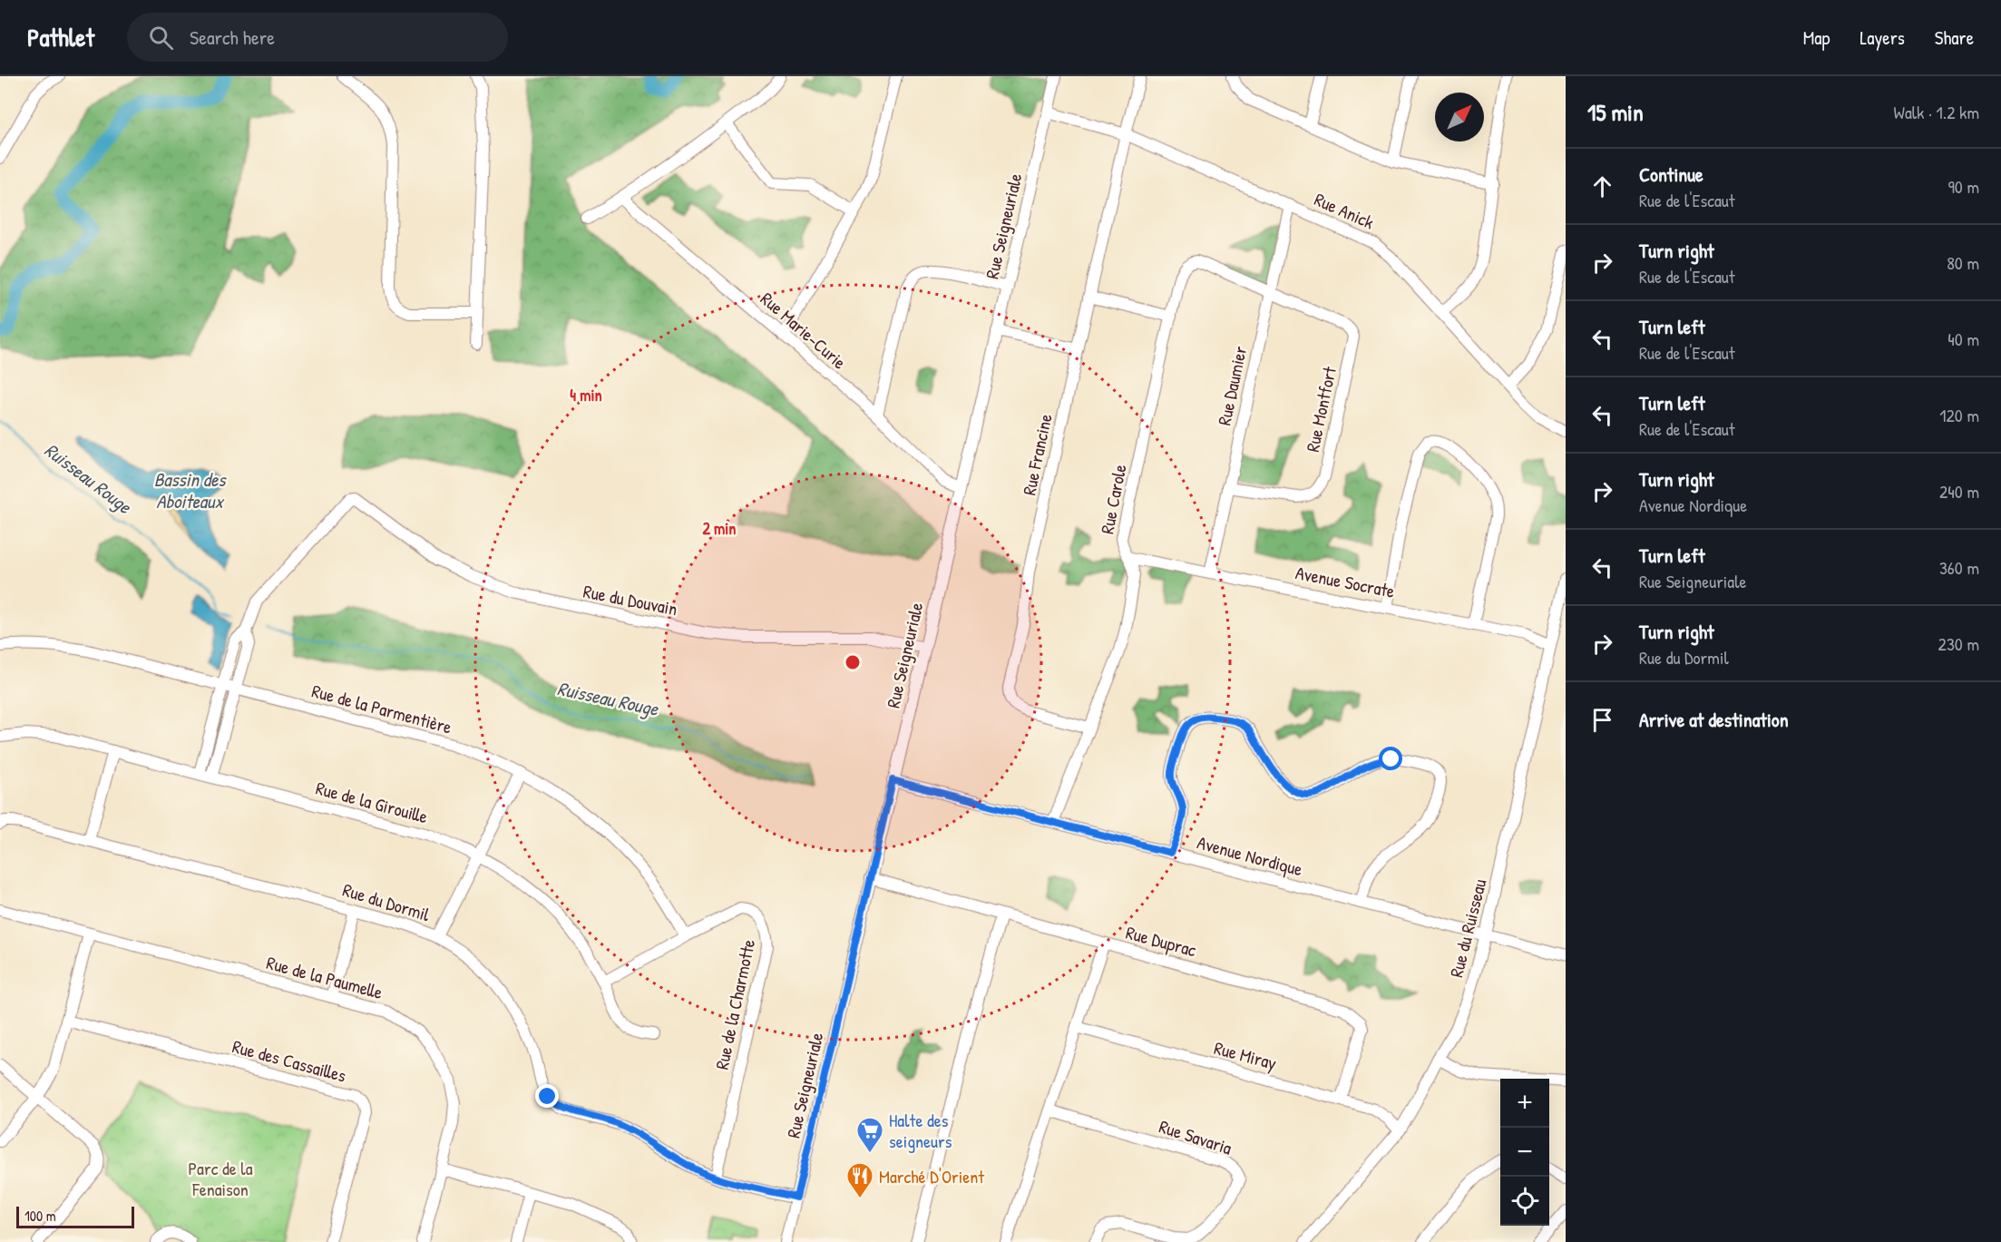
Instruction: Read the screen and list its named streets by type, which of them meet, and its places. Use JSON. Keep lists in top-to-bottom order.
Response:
{
  "streets": {
    "street": [
      "Rue Anick",
      "Rue Seigneuriale",
      "Rue Marie-Curie",
      "Rue Daumier",
      "Rue Montfort",
      "Rue Francine",
      "Rue Carole",
      "Avenue Socrate",
      "Rue du Douvain",
      "Rue de la Parmentière",
      "Rue de la Girouille",
      "Avenue Nordique",
      "Rue du Dormil",
      "Rue du Ruisseau",
      "Rue Duprac",
      "Rue de la Paumelle",
      "Rue de la Charmotte",
      "Rue Miray",
      "Rue des Cassailles",
      "Rue Savaria"
    ]
  },
  "crossings": [
    ["Rue Anick", "Rue Seigneuriale"],
    ["Rue Anick", "Rue Daumier"],
    ["Rue Anick", "Rue Francine"],
    ["Rue Seigneuriale", "Rue Marie-Curie"],
    ["Rue Seigneuriale", "Rue du Douvain"],
    ["Rue Seigneuriale", "Avenue Nordique"],
    ["Rue Seigneuriale", "Rue du Dormil"],
    ["Rue Seigneuriale", "Rue Duprac"],
    ["Rue Daumier", "Rue Montfort"],
    ["Rue Daumier", "Rue Carole"],
    ["Rue Daumier", "Avenue Socrate"],
    ["Rue Montfort", "Rue Carole"],
    ["Rue Francine", "Rue Carole"],
    ["Rue Carole", "Avenue Socrate"],
    ["Rue Carole", "Avenue Nordique"],
    ["Avenue Socrate", "Rue du Ruisseau"],
    ["Rue de la Parmentière", "Rue de la Charmotte"],
    ["Rue de la Girouille", "Rue de la Charmotte"],
    ["Avenue Nordique", "Rue du Ruisseau"],
    ["Rue du Dormil", "Rue de la Charmotte"],
    ["Rue du Ruisseau", "Rue Miray"],
    ["Rue Duprac", "Rue Miray"]
  ],
  "water": ["Ruisseau Rouge", "Bassin des Aboiteaux"],
  "parks": ["Parc de la Fenaison"],
  "places": {
    "supermarket": ["Halte des seigneurs"],
    "restaurant": ["Marché D'Orient"]
  },
  "scale_bar": "100 m",
  "north": "top right",
  "page": {
    "header": "Pathlet",
    "search": "Search here",
    "nav": ["Map", "Layers", "Share"],
    "heading": ["15 min", "Walk · 1.2 km"],
    "list": [
      ["Continue", "Rue de l'Escaut", "90 m"],
      ["Turn right", "Rue de l'Escaut", "80 m"],
      ["Turn left", "Rue de l'Escaut", "40 m"],
      ["Turn left", "Rue de l'Escaut", "120 m"],
      ["Turn right", "Avenue Nordique", "240 m"],
      ["Turn left", "Rue Seigneuriale", "360 m"],
      ["Turn right", "Rue du Dormil", "230 m"],
      "Arrive at destination"
    ],
    "map_buttons": ["+", "−"],
    "scale": "100 m"
  },
  "rings": ["4 min", "2 min"]
}
